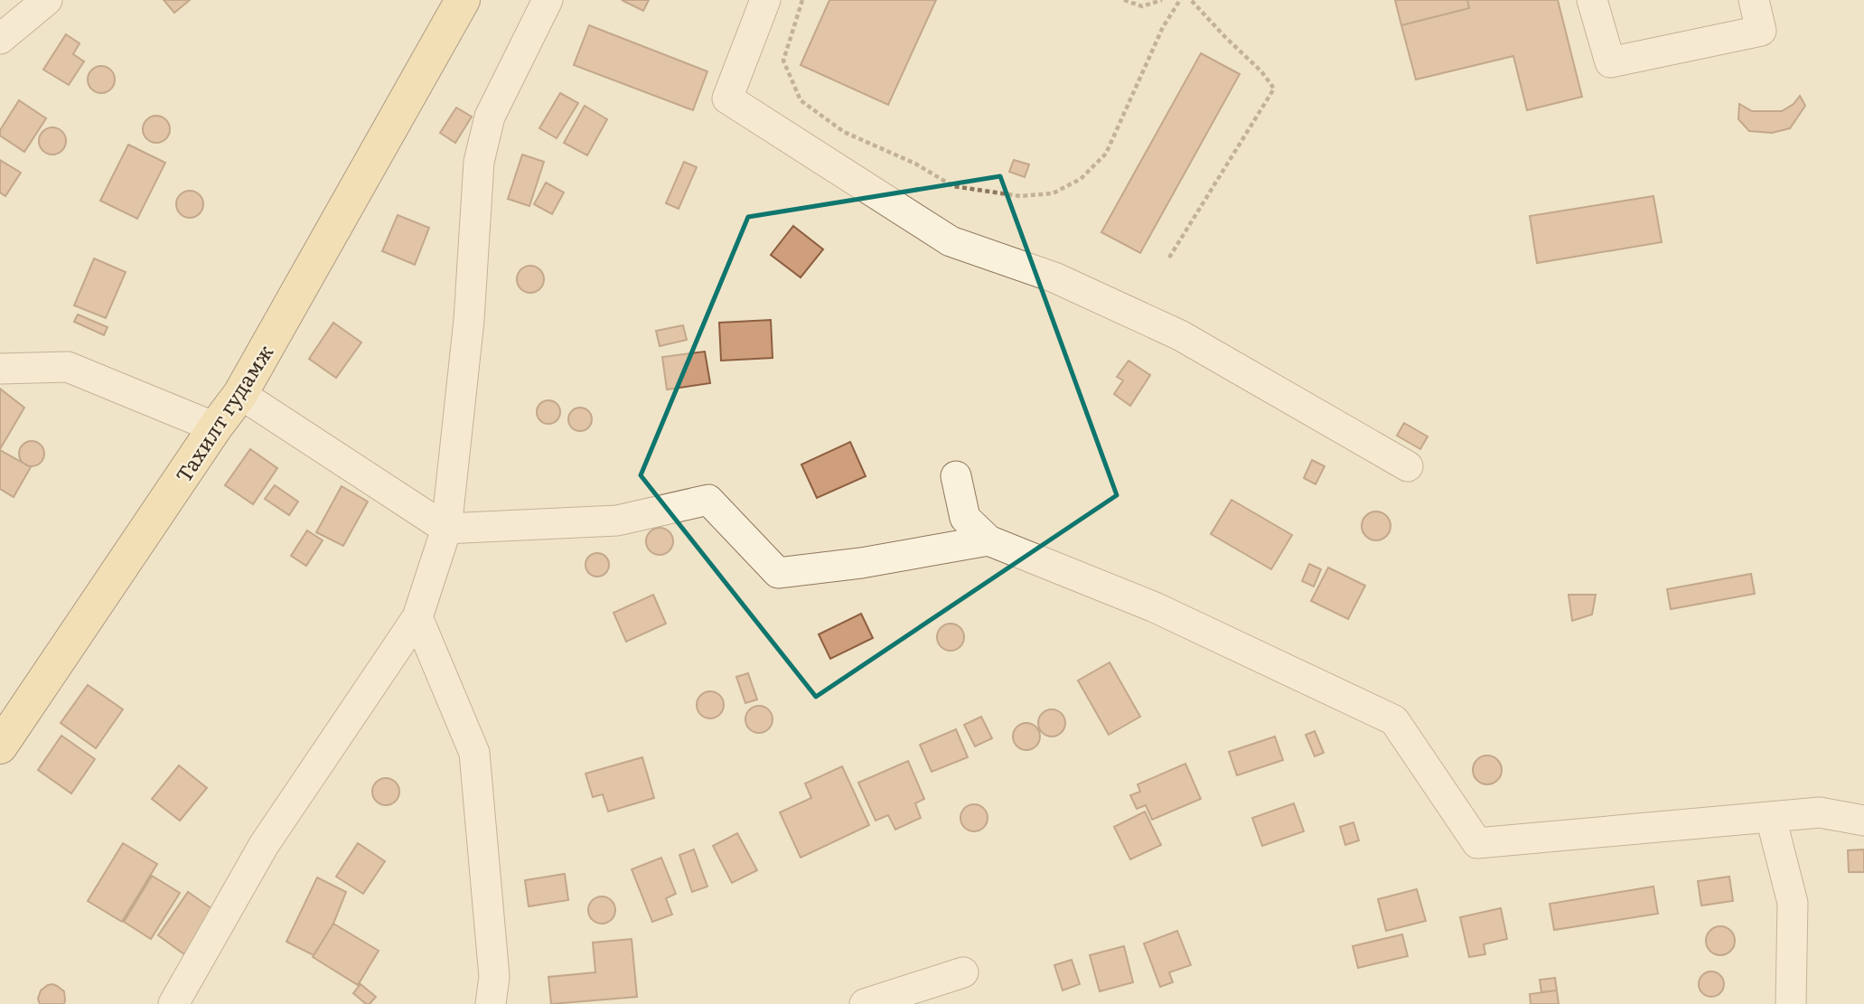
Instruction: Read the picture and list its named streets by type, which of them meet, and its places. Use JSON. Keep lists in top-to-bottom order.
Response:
{
  "streets": {
    "main road": ["Тахилт гудамж"]
  }
}
